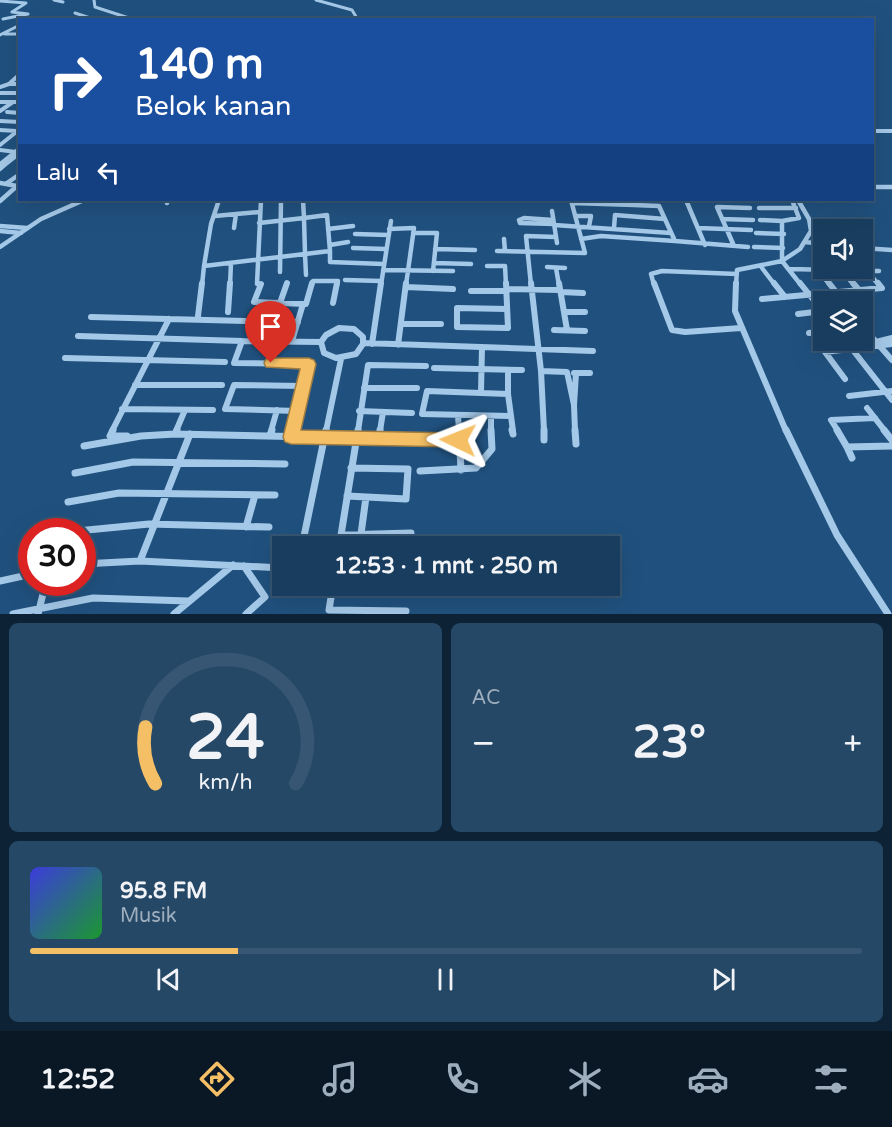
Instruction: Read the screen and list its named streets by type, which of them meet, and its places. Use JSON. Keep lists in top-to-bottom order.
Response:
{
  "page": {
    "turn": ["140 m", "Belok kanan"],
    "then": "Lalu",
    "limit": "30",
    "trip": "12:53 · 1 mnt · 250 m",
    "tile": "AC",
    "heat": ["−", "23°", "+"],
    "song": ["95.8 FM", "Musik"],
    "tabs": "12:52",
    "gauge": ["24", "km/h"]
  }
}
